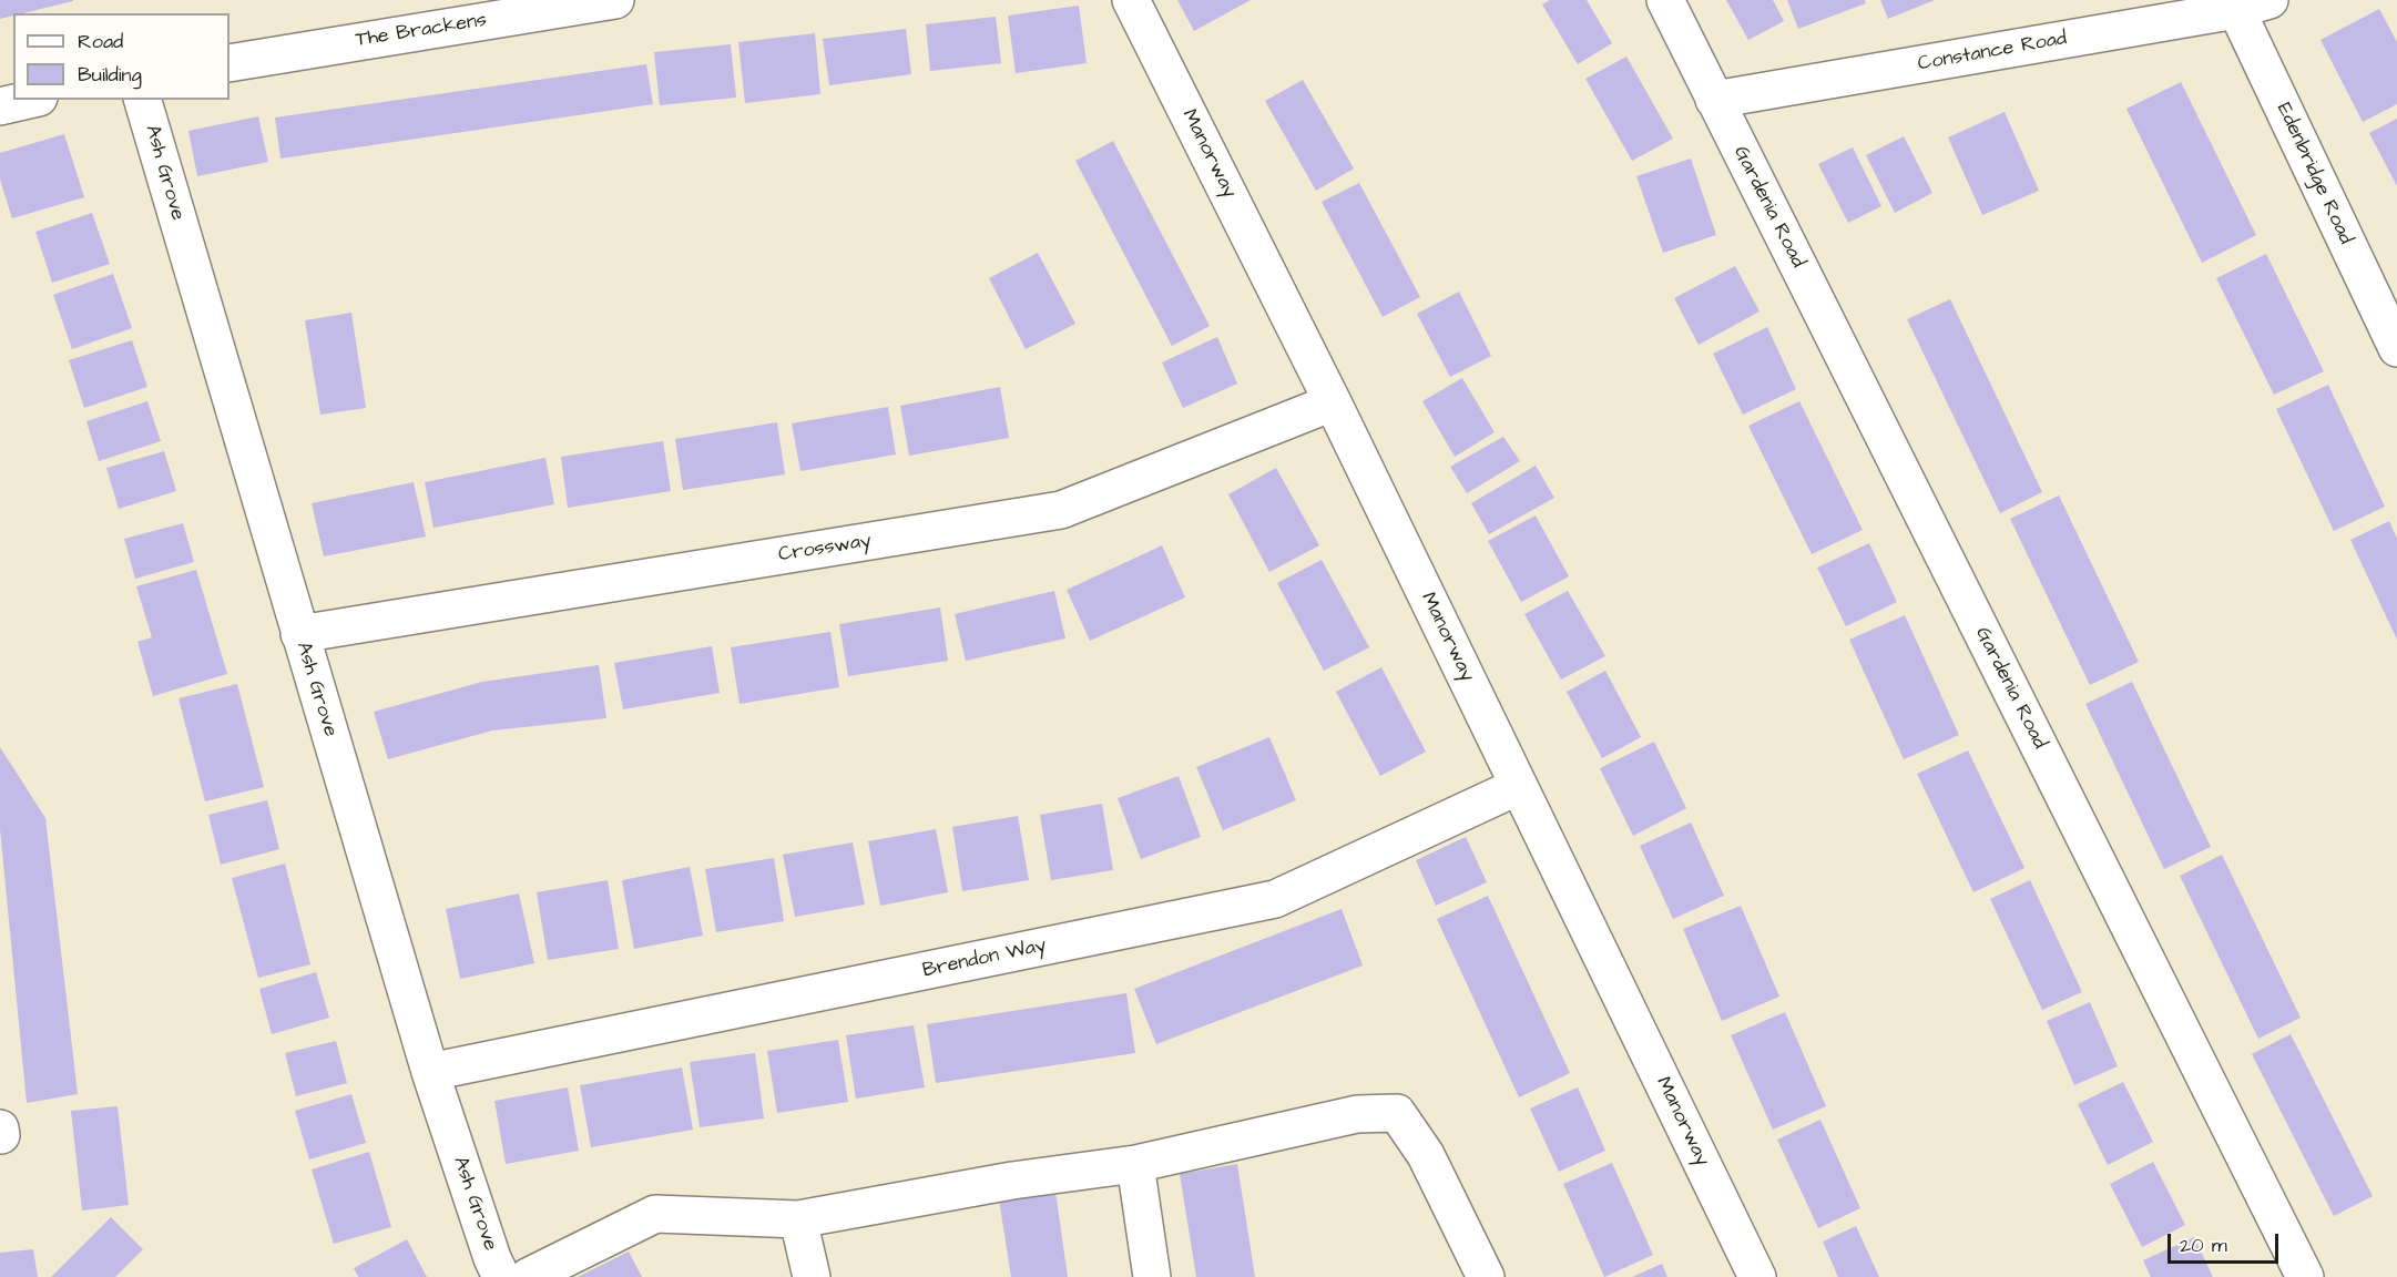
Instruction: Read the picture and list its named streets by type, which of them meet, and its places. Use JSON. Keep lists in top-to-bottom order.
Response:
{
  "streets": {
    "street": [
      "The Brackens",
      "Constance Road",
      "Manorway",
      "Ash Grove",
      "Edenbridge Road",
      "Gardenia Road",
      "Crossway",
      "Brendon Way"
    ]
  },
  "crossings": [
    ["Constance Road", "Edenbridge Road"],
    ["Constance Road", "Gardenia Road"],
    ["Manorway", "Crossway"],
    ["Manorway", "Brendon Way"],
    ["Ash Grove", "Crossway"],
    ["Ash Grove", "Brendon Way"]
  ],
  "legend": ["Road", "Building"],
  "scale_bar": "20 m"
}
